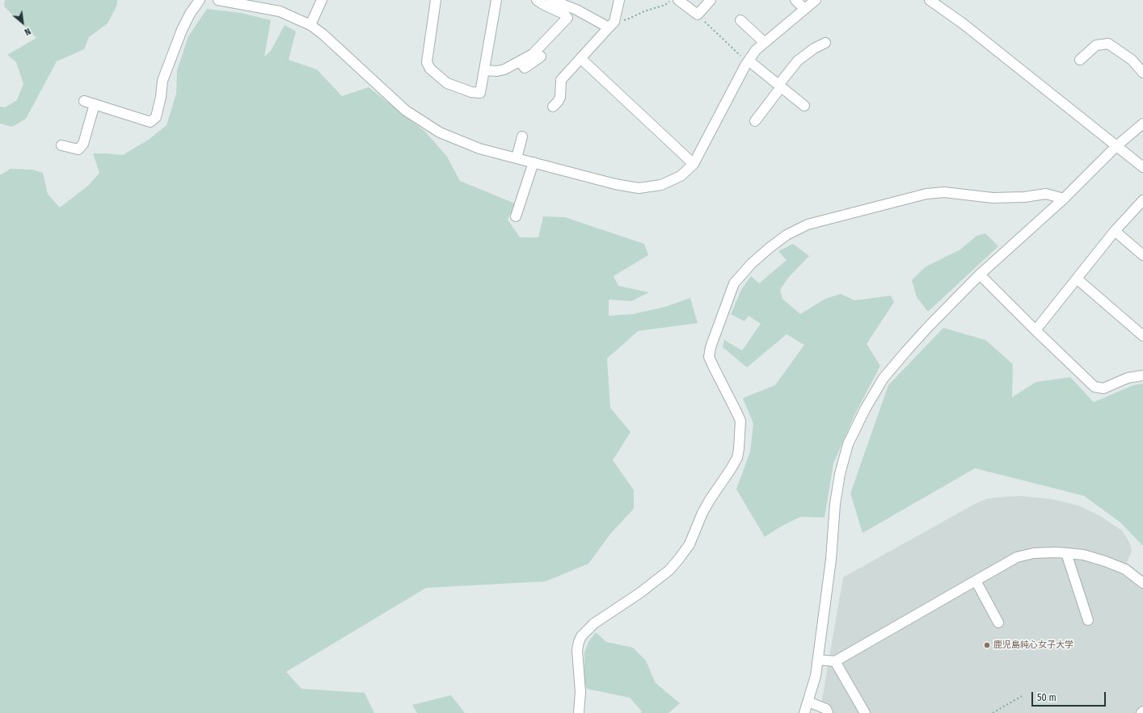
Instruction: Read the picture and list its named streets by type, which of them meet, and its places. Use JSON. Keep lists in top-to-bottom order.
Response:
{
  "places": ["鹿児島純心女子大学"],
  "scale_bar": "50 m",
  "north": "bottom right"
}
